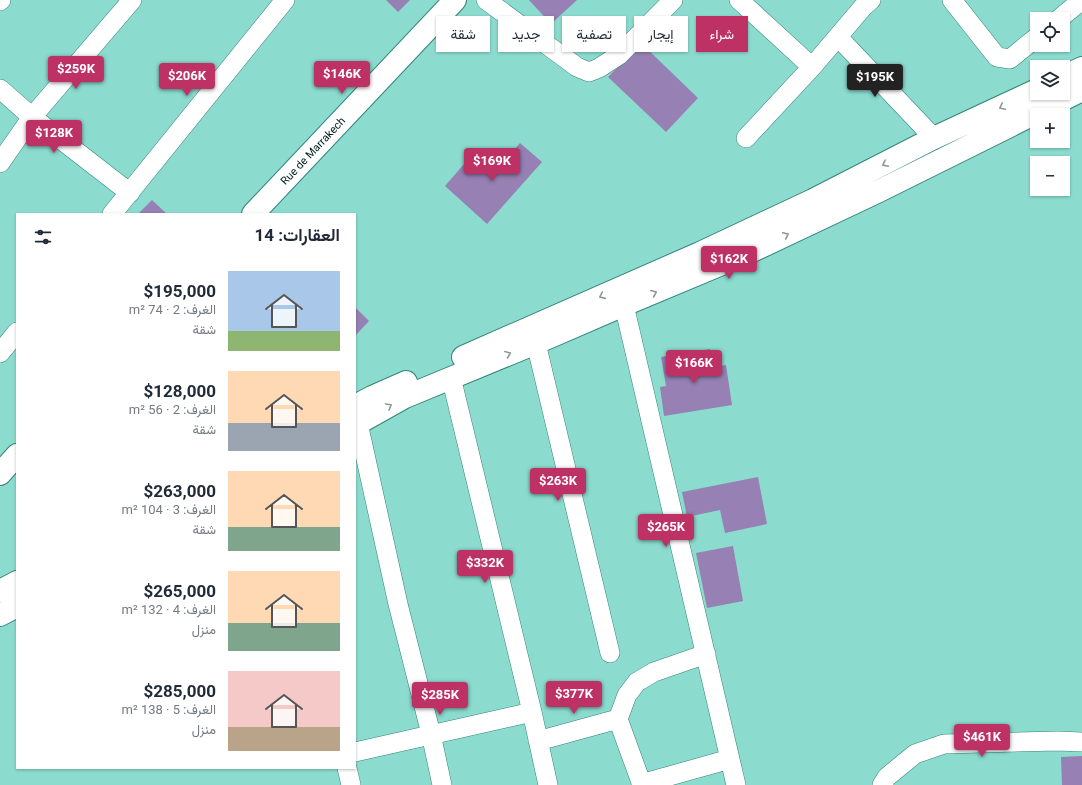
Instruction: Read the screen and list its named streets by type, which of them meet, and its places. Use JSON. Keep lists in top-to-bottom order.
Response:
{
  "streets": {
    "main road": ["Rue de Marrakech"]
  },
  "page": {
    "map_buttons": ["+", "−"],
    "chip": [
      "شراء",
      "إيجار",
      "تصفية",
      "جديد",
      "شقة"
    ],
    "price": [
      "$259K",
      "$146K",
      "$206K",
      "$195K",
      "$128K",
      "$169K",
      "$162K",
      "$166K",
      "$263K",
      "$265K",
      "$332K",
      "$377K",
      "$285K",
      "$461K"
    ],
    "heading": "العقارات: 14",
    "list": [
      {
        "name": "$195,000",
        "note": "الغرف: 2 · 74 m² · شقة"
      },
      {
        "name": "$128,000",
        "note": "الغرف: 2 · 56 m² · شقة"
      },
      {
        "name": "$263,000",
        "note": "الغرف: 3 · 104 m² · شقة"
      },
      {
        "name": "$265,000",
        "note": "الغرف: 4 · 132 m² · منزل"
      },
      {
        "name": "$285,000",
        "note": "الغرف: 5 · 138 m² · منزل"
      }
    ]
  }
}
